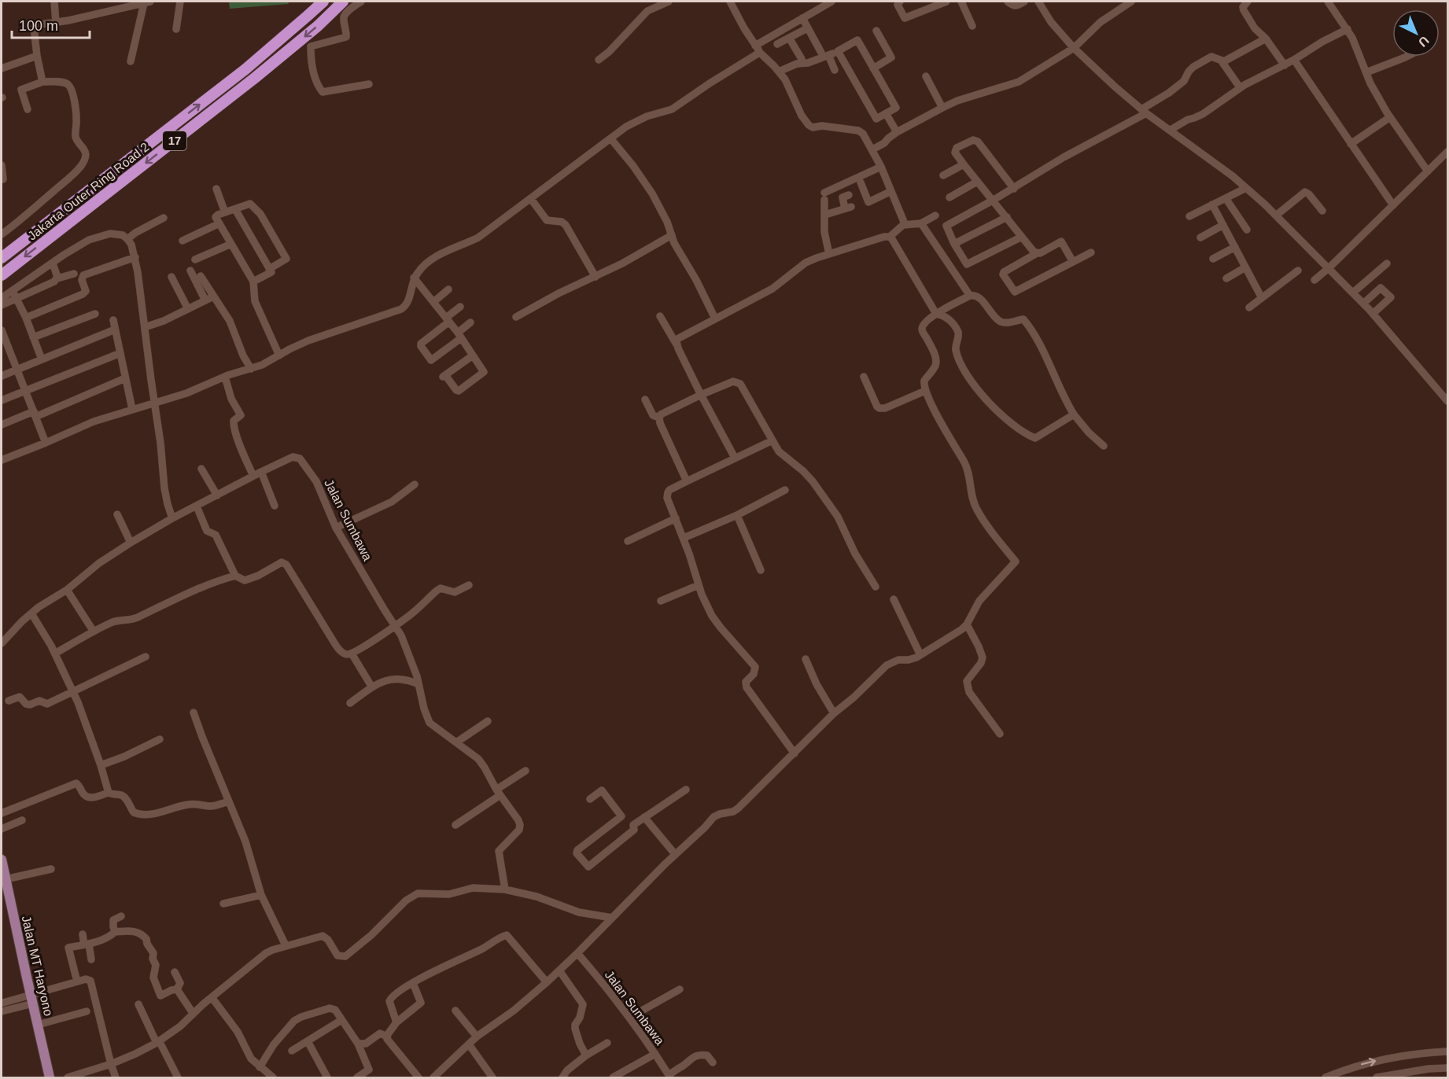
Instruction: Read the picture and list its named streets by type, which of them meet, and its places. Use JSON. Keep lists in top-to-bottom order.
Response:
{
  "streets": {
    "highway": ["17", "Jakarta Outer Ring Road 2"],
    "main road": ["Jalan MT Haryono"],
    "street": ["Jalan Sumbawa"]
  },
  "scale_bar": "100 m",
  "north": "bottom right"
}
